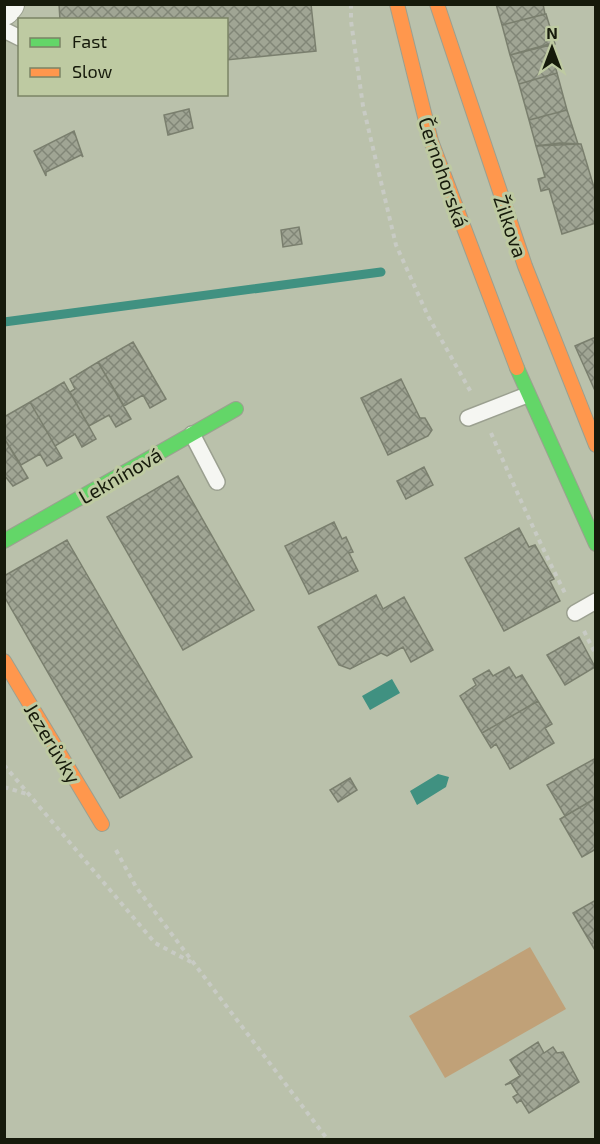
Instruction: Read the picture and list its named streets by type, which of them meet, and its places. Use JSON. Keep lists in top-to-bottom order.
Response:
{
  "streets": {
    "street": [
      "Černohorská",
      "Žilkova",
      "Leknínová",
      "Jezerůvky"
    ]
  },
  "legend": ["Fast", "Slow"],
  "north": "top"
}
